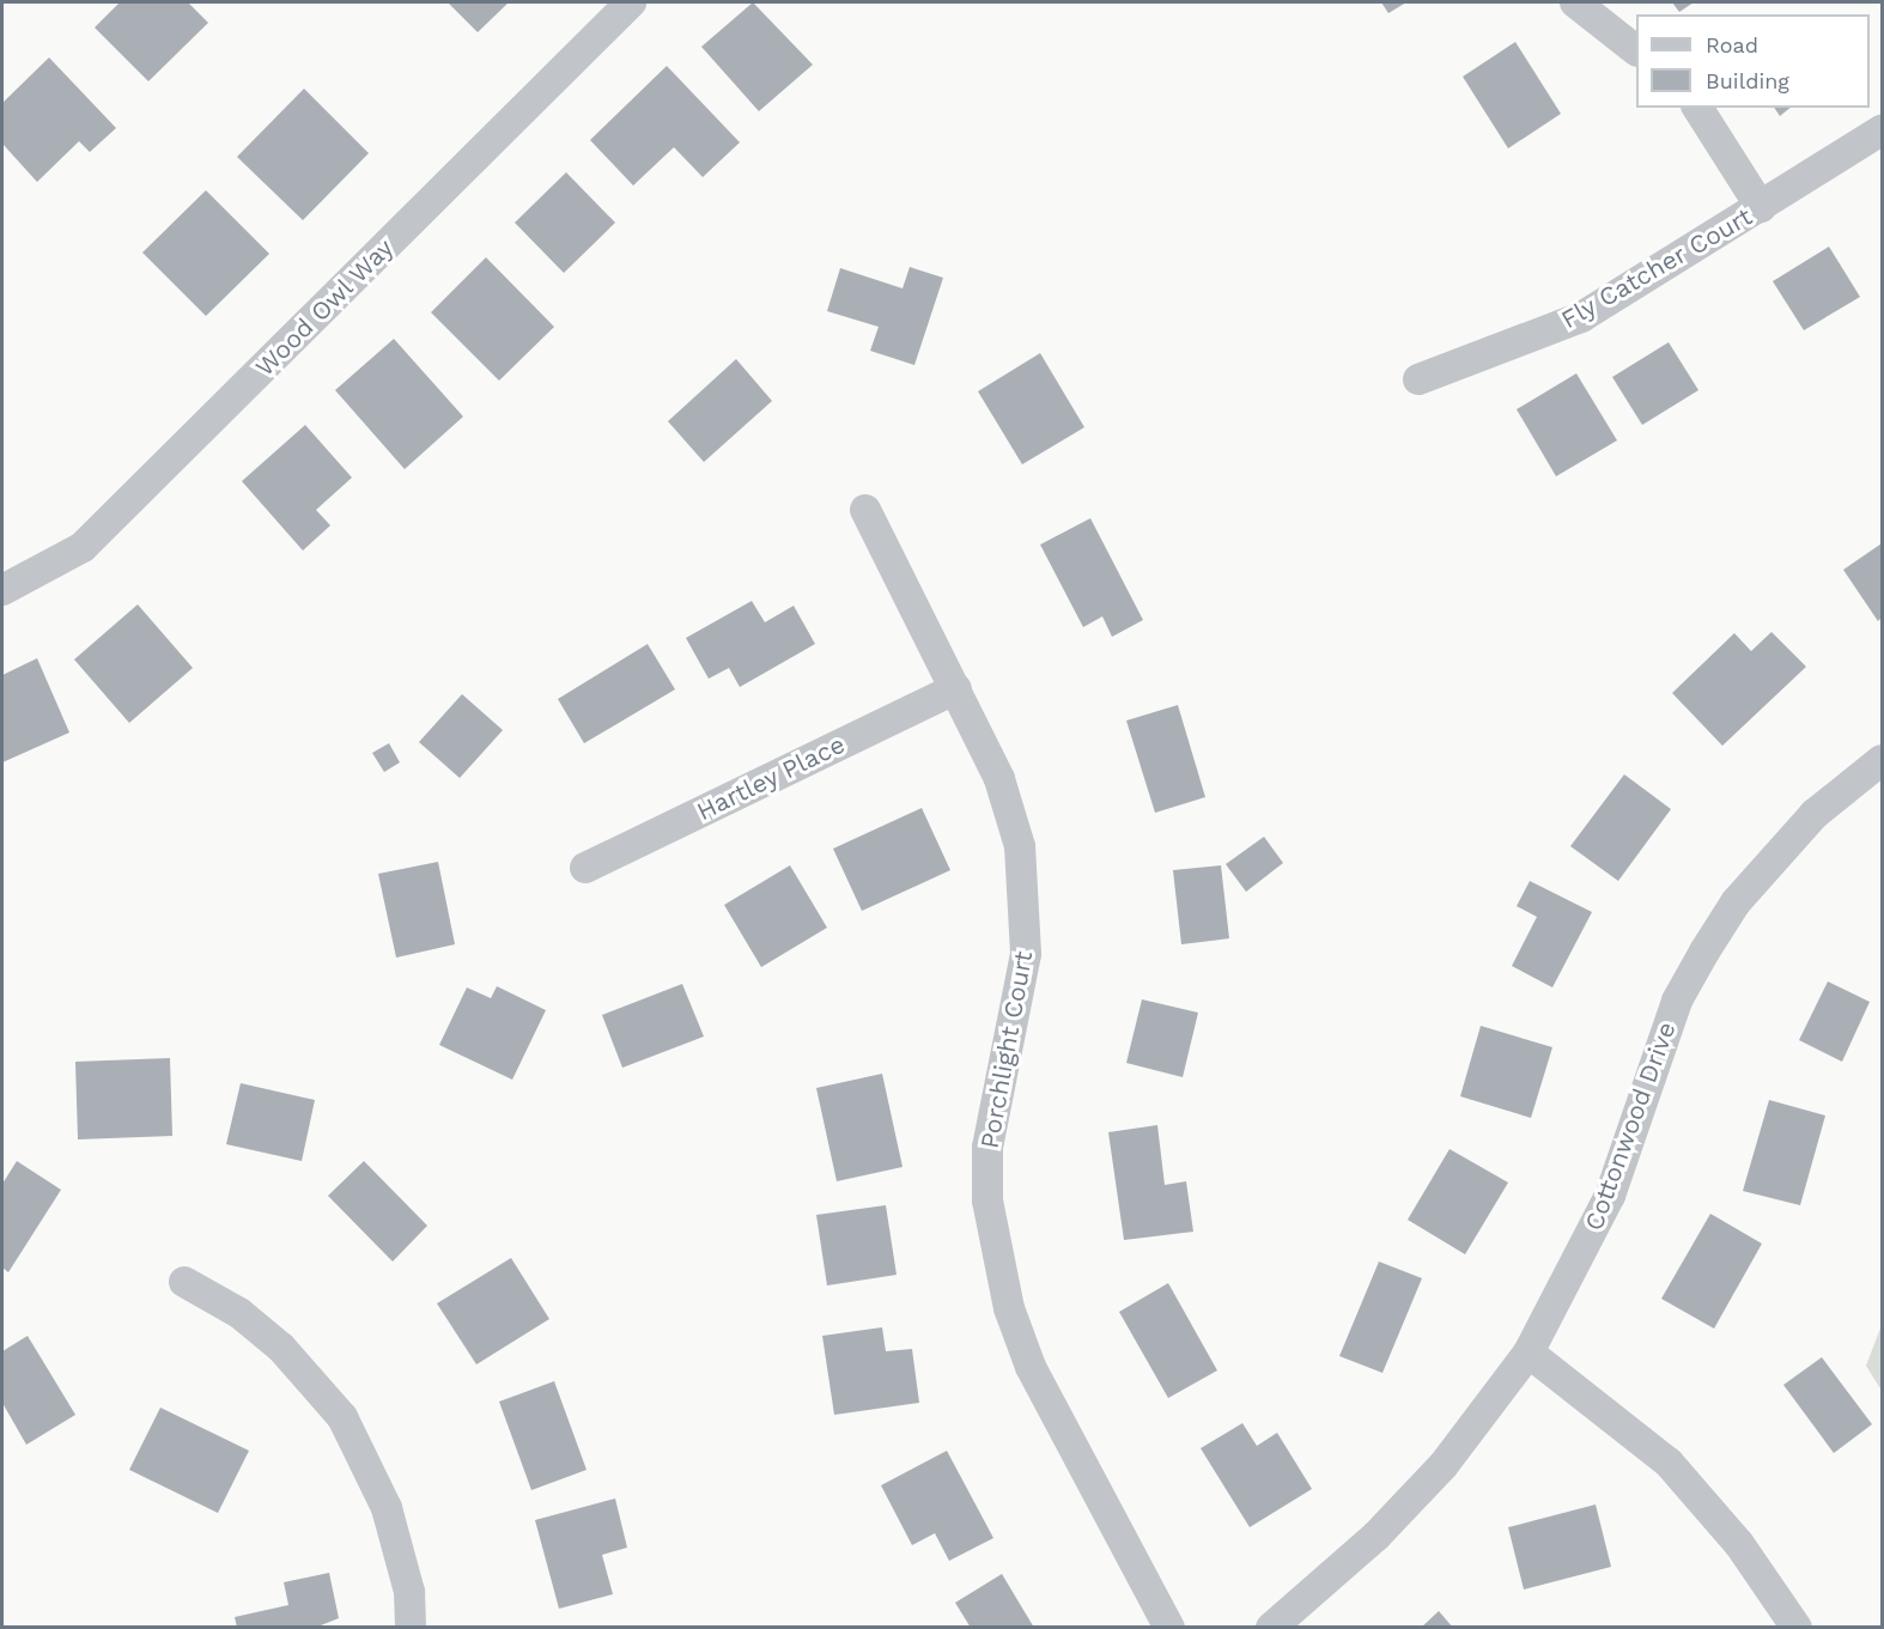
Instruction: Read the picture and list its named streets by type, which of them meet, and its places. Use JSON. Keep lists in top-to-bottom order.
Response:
{
  "streets": {
    "street": [
      "Fly Catcher Court",
      "Wood Owl Way",
      "Hartley Place",
      "Porchlight Court",
      "Cottonwood Drive"
    ]
  },
  "crossings": [
    ["Hartley Place", "Porchlight Court"]
  ],
  "legend": ["Road", "Building"]
}
